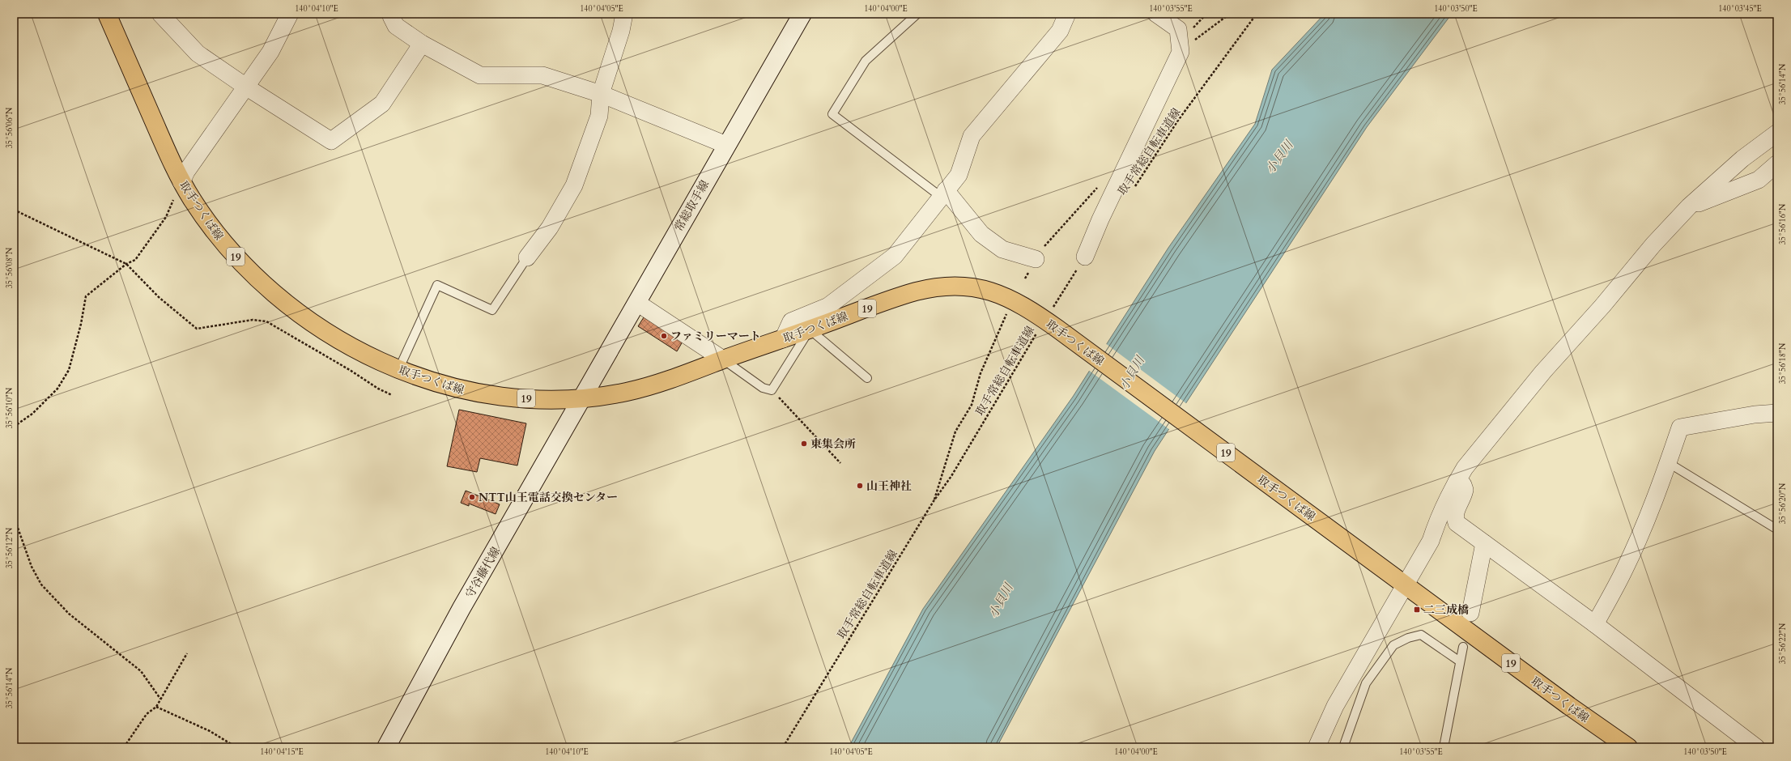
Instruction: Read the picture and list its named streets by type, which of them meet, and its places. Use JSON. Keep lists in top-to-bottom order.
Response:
{
  "streets": {
    "main road": [
      "常総取手線",
      "取手つくば線",
      "19",
      "守谷藤代線"
    ],
    "path": ["取手常総自転車道線"]
  },
  "crossings": [
    ["取手常総自転車道線", "取手つくば線"],
    ["常総取手線", "取手つくば線"],
    ["常総取手線", "守谷藤代線"],
    ["取手つくば線", "守谷藤代線"]
  ],
  "water": ["小貝川"],
  "places": {
    "other": [
      "ファミリーマート",
      "東集会所",
      "山王神社",
      "NTT山王電話交換センター"
    ],
    "transit": ["二三成橋"]
  },
  "coordinates": [
    "140°04'10\"E",
    "140°04'05\"E",
    "140°04'00\"E",
    "140°03'55\"E",
    "140°03'50\"E",
    "140°03'45\"E",
    "35°56'14\"N",
    "35°56'06\"N",
    "35°56'16\"N",
    "35°56'08\"N",
    "35°56'18\"N",
    "35°56'10\"N",
    "35°56'20\"N",
    "35°56'12\"N",
    "35°56'22\"N",
    "140°04'15\"E"
  ]
}
